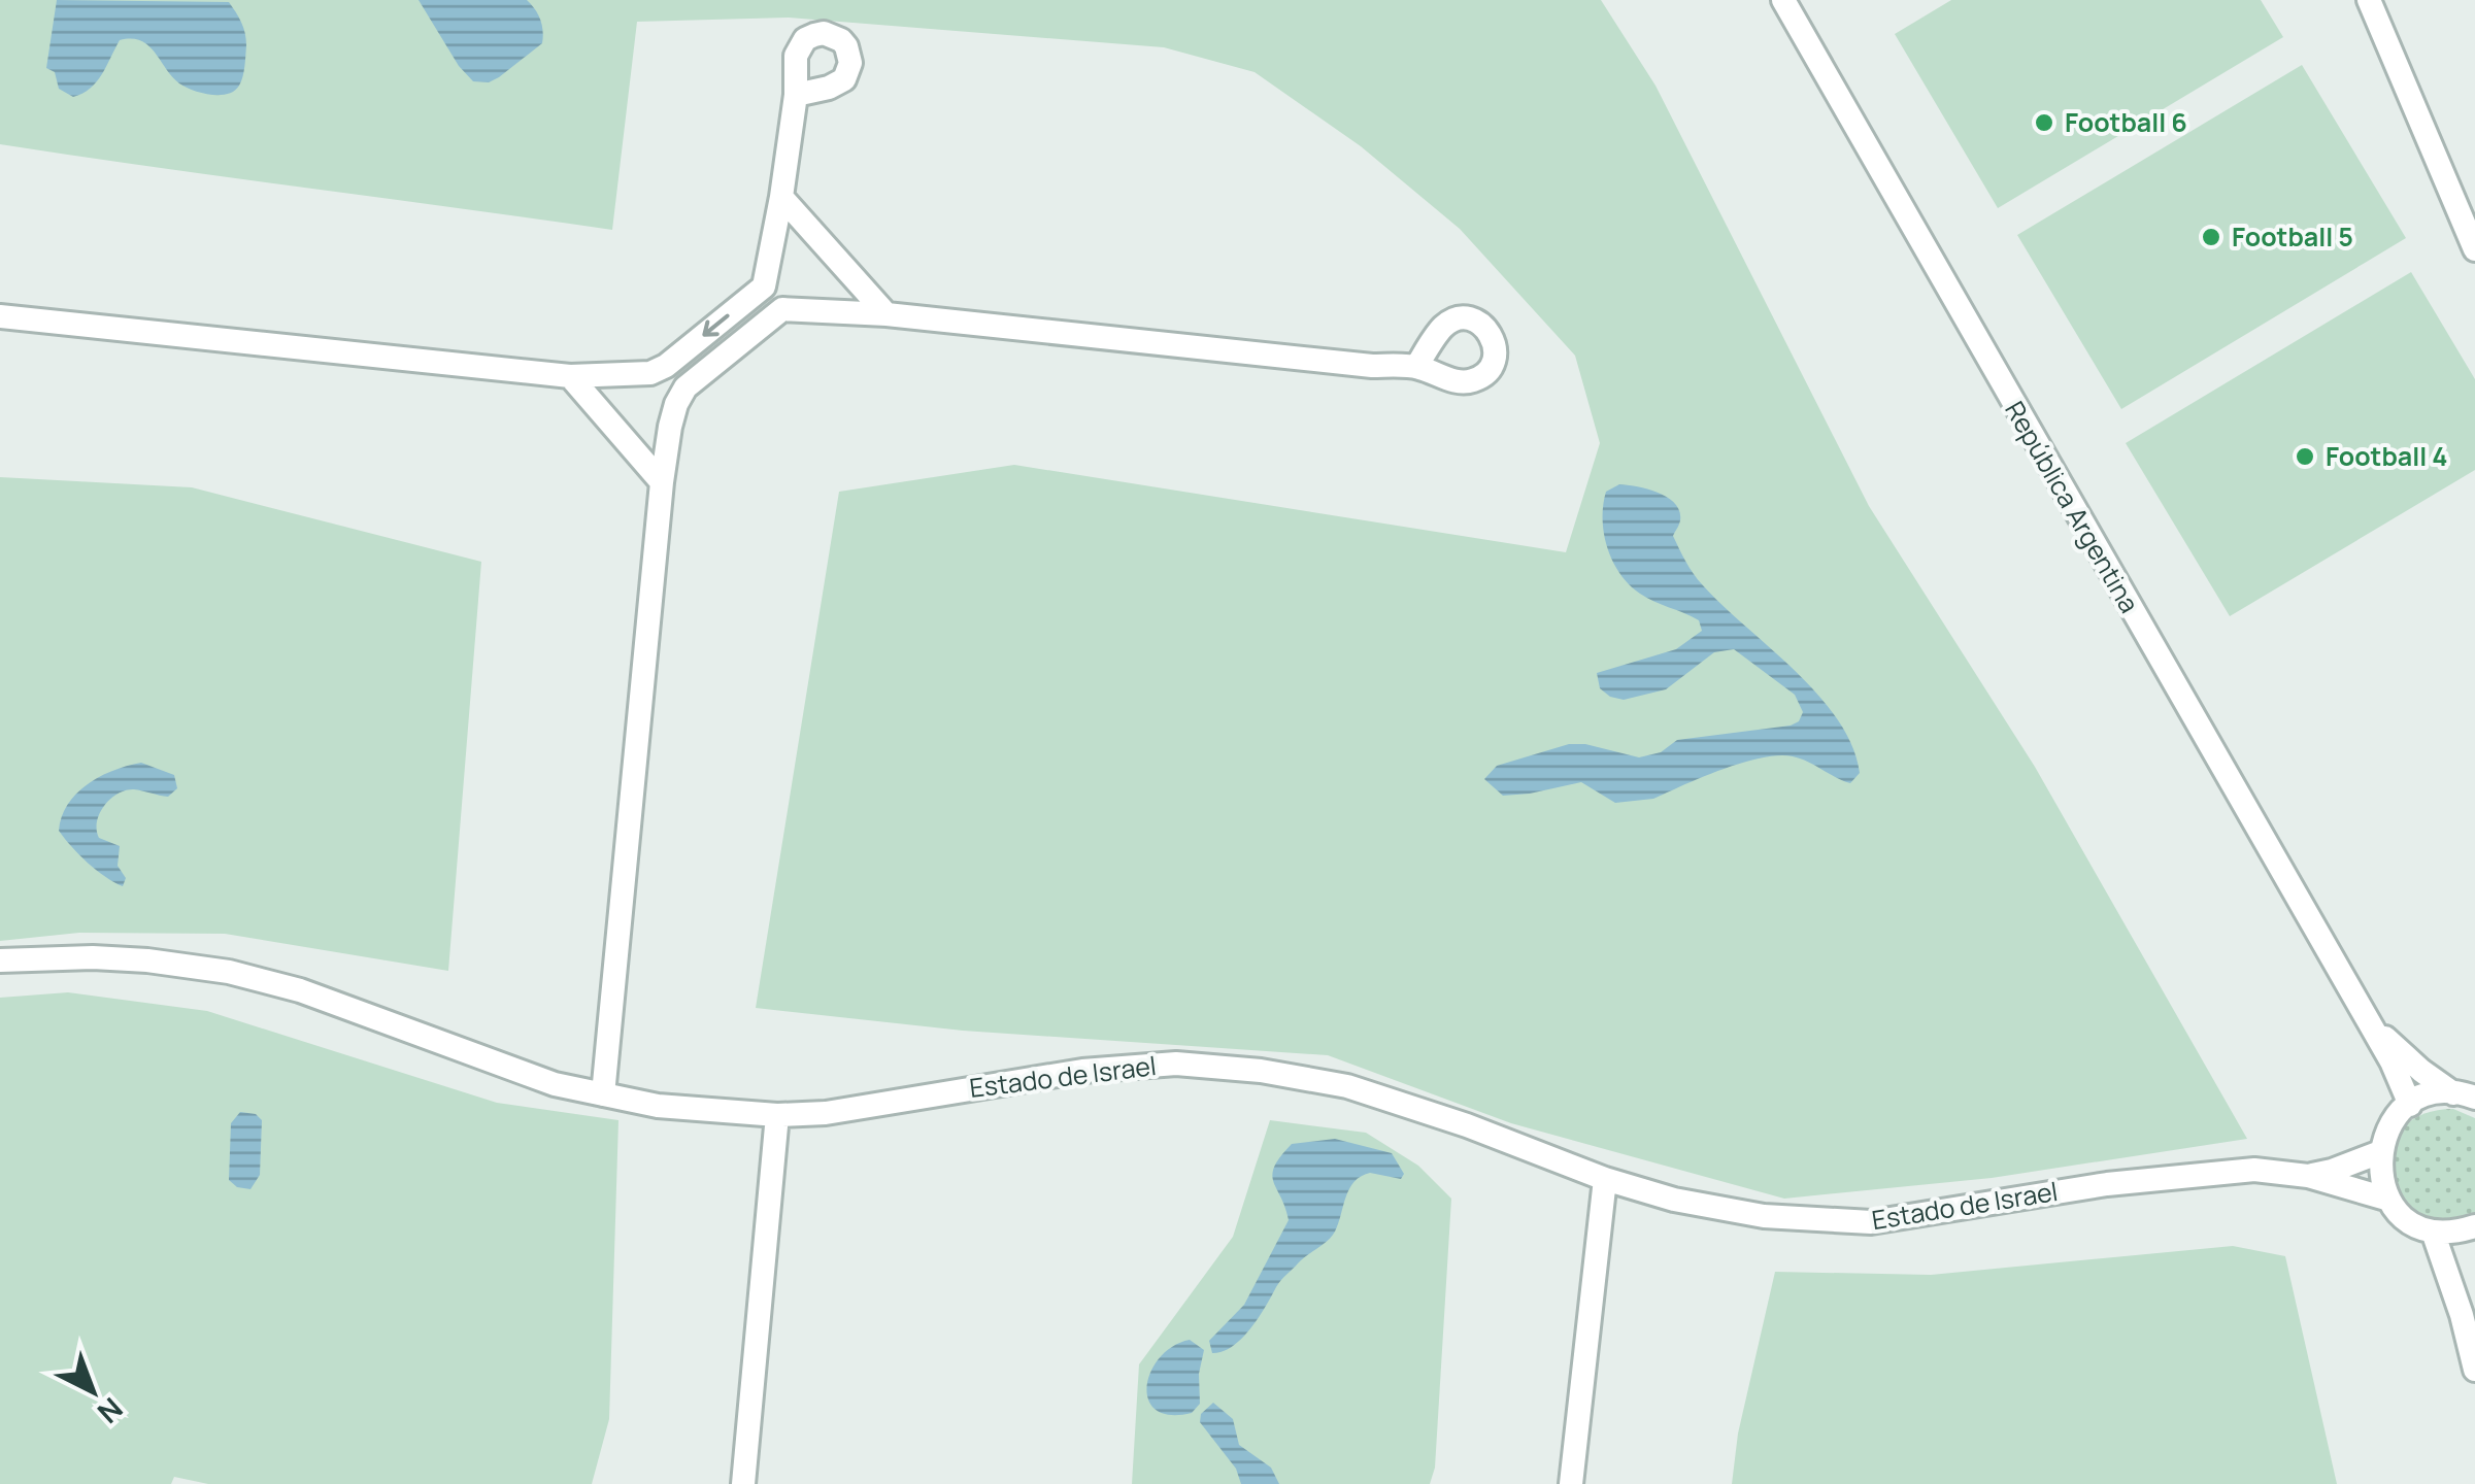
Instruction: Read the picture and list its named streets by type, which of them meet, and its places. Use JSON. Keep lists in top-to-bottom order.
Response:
{
  "streets": {
    "street": ["República Argentina", "Estado de Israel"]
  },
  "places": ["Football 6", "Football 5", "Football 4"],
  "north": "bottom right"
}
